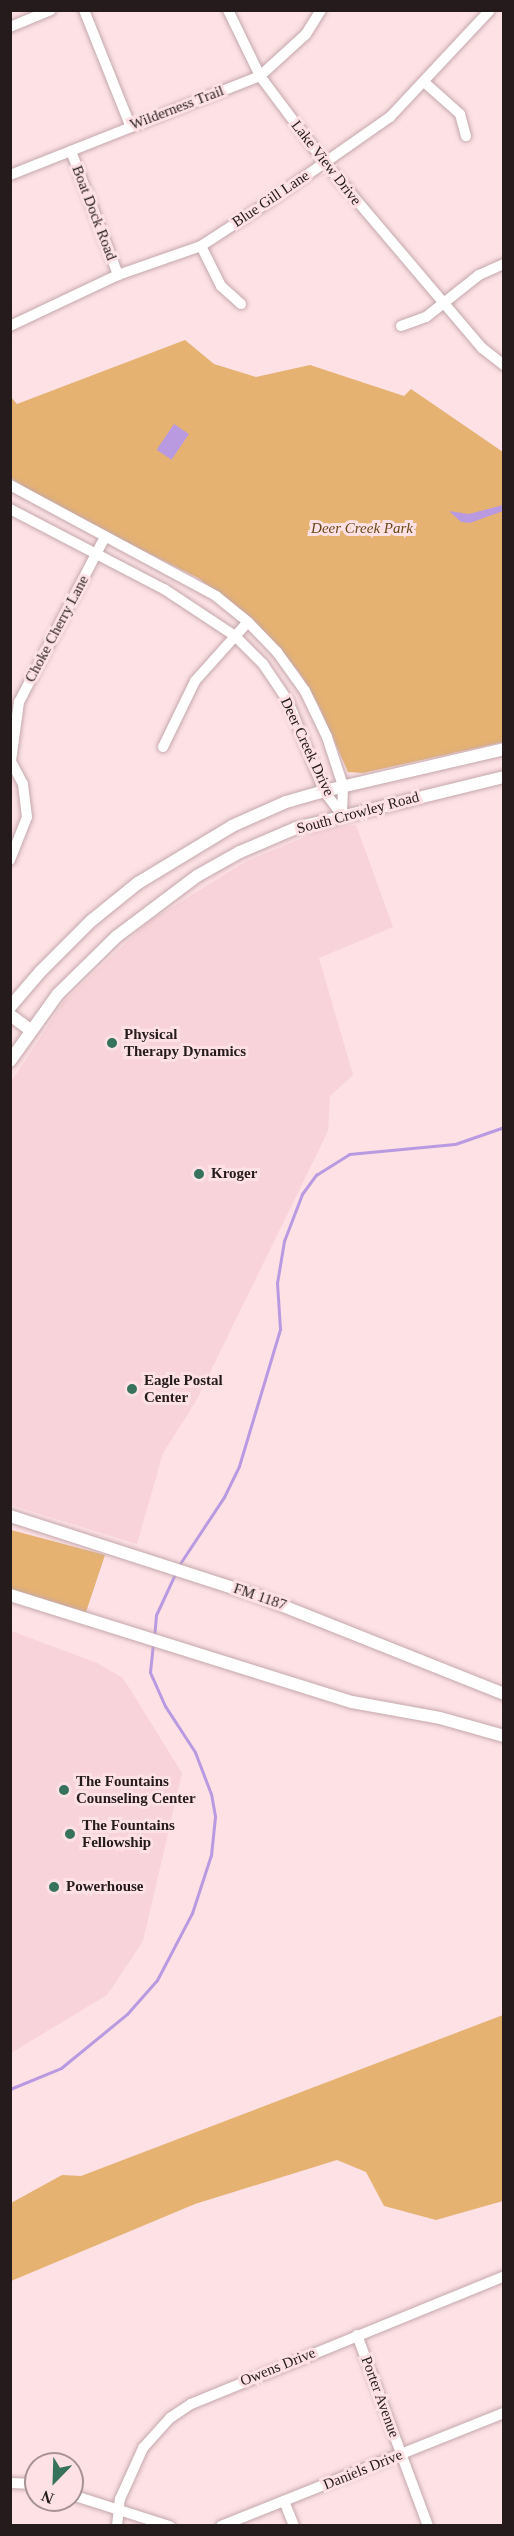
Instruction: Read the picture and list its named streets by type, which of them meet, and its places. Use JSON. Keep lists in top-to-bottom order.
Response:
{
  "streets": {
    "main road": ["South Crowley Road", "FM 1187"],
    "street": [
      "Wilderness Trail",
      "Lake View Drive",
      "Blue Gill Lane",
      "Boat Dock Road",
      "Choke Cherry Lane",
      "Deer Creek Drive",
      "Owens Drive",
      "Porter Avenue",
      "Daniels Drive"
    ]
  },
  "crossings": [
    ["Wilderness Trail", "Lake View Drive"],
    ["Wilderness Trail", "Boat Dock Road"],
    ["Lake View Drive", "Blue Gill Lane"],
    ["Blue Gill Lane", "Boat Dock Road"],
    ["Choke Cherry Lane", "Deer Creek Drive"],
    ["Deer Creek Drive", "South Crowley Road"],
    ["Owens Drive", "Porter Avenue"],
    ["Porter Avenue", "Daniels Drive"]
  ],
  "parks": ["Deer Creek Park"],
  "places": [
    "Physical Therapy Dynamics",
    "Kroger",
    "Eagle Postal Center",
    "The Fountains Counseling Center",
    "The Fountains Fellowship",
    "Powerhouse"
  ],
  "north": "bottom left"
}
